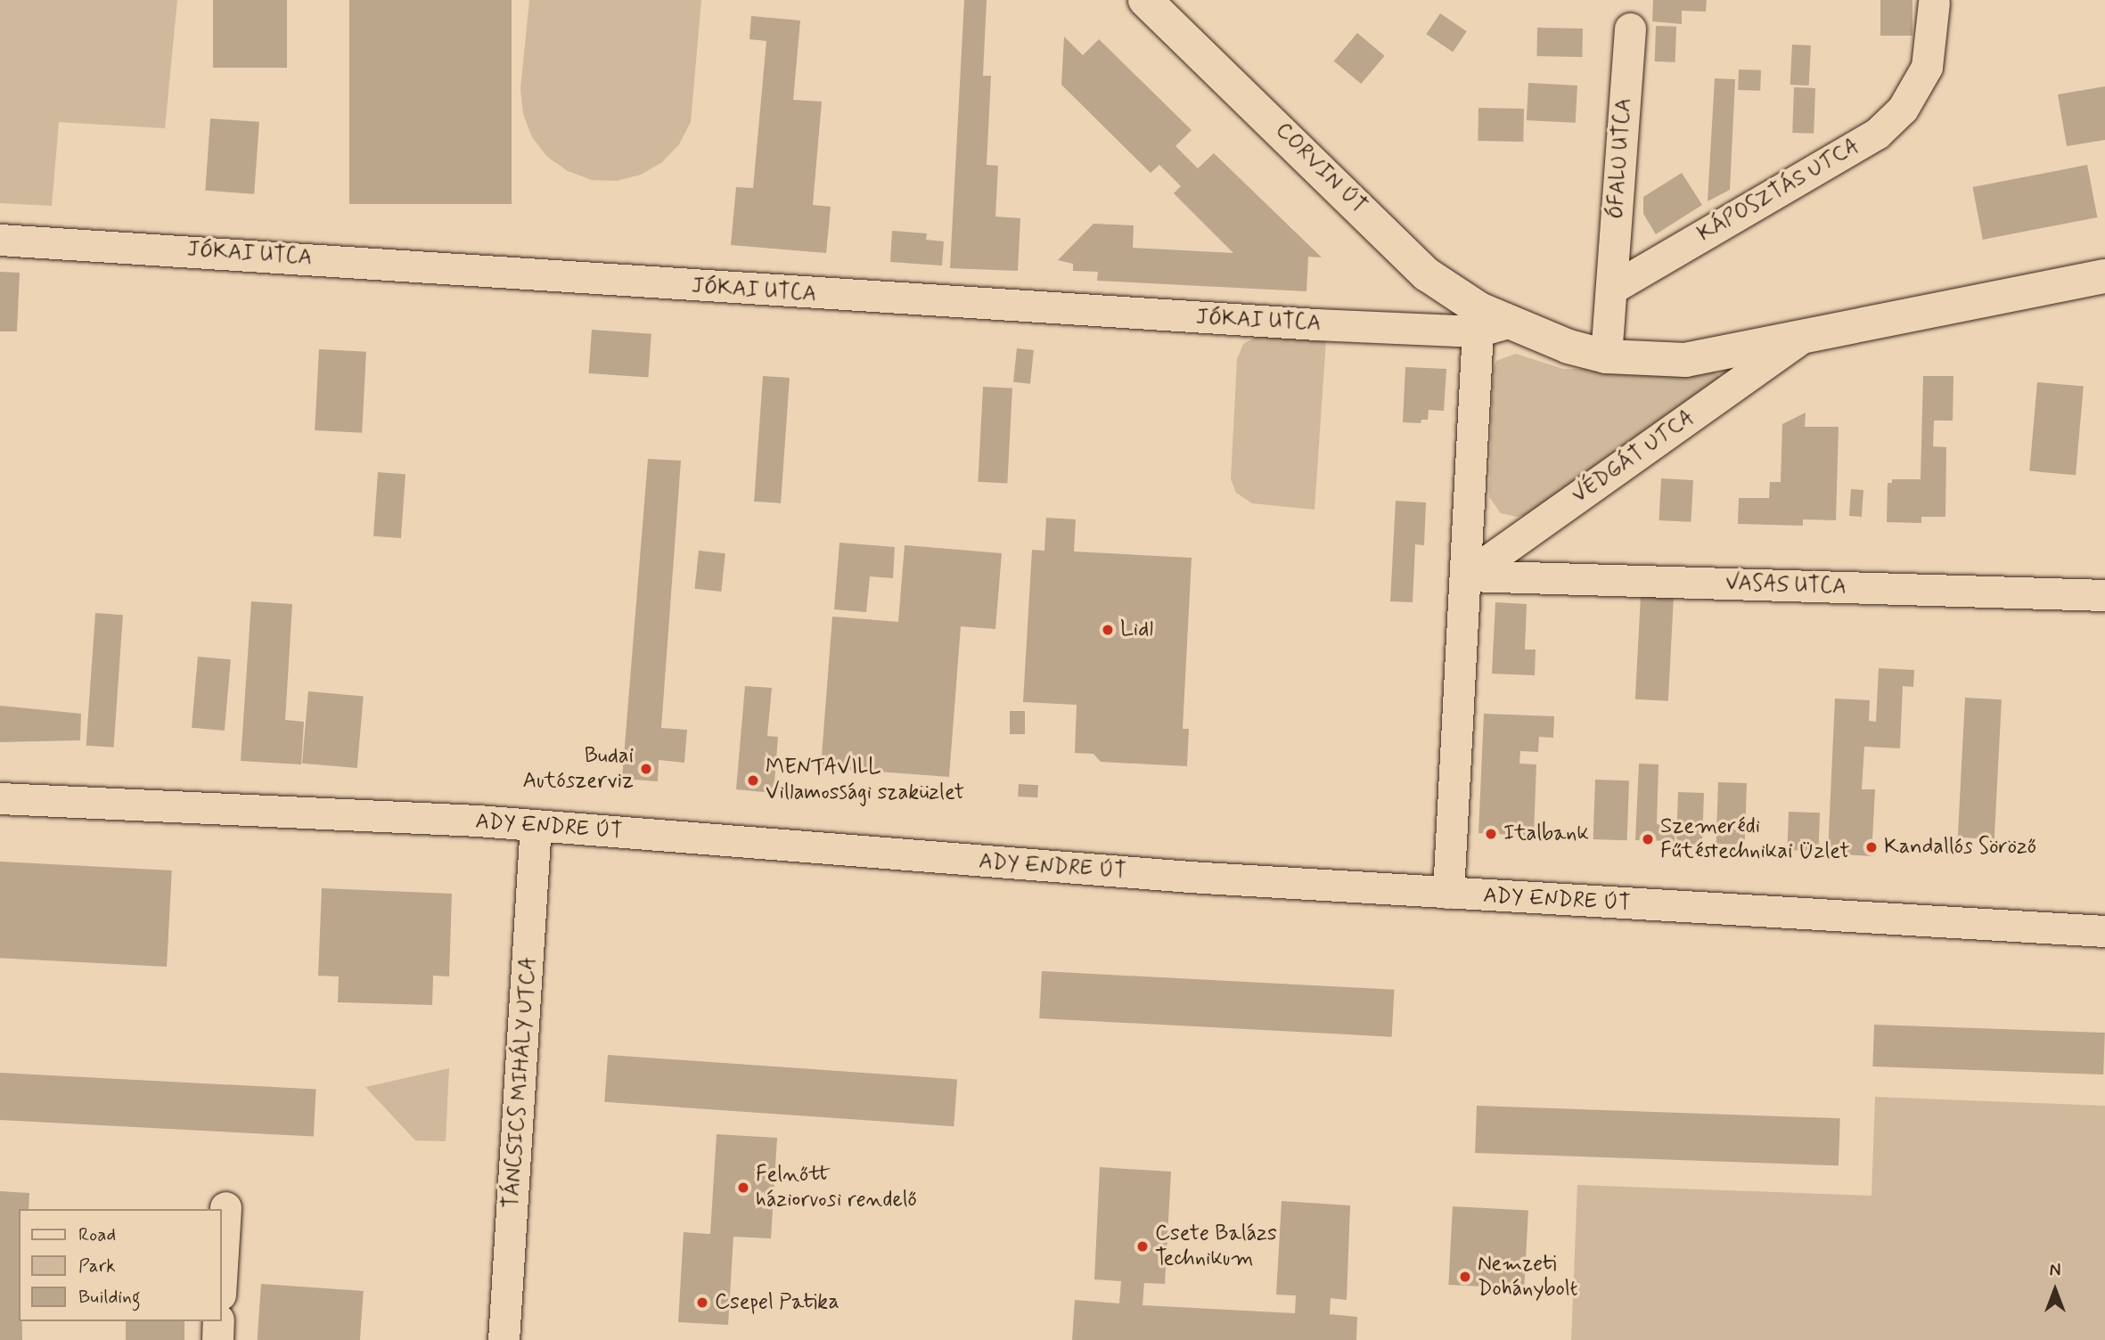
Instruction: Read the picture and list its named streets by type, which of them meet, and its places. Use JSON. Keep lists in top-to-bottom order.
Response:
{
  "streets": {
    "main road": ["CORVIN ÚT", "VÉDGÁT UTCA"],
    "street": [
      "ÓFALU UTCA",
      "KÁPOSZTÁS UTCA",
      "JÓKAI UTCA",
      "VASAS UTCA",
      "ADY ENDRE ÚT",
      "TÁNCSICS MIHÁLY UTCA"
    ]
  },
  "crossings": [
    ["ÓFALU UTCA", "KÁPOSZTÁS UTCA"],
    ["CORVIN ÚT", "JÓKAI UTCA"],
    ["CORVIN ÚT", "VÉDGÁT UTCA"],
    ["JÓKAI UTCA", "VÉDGÁT UTCA"],
    ["VÉDGÁT UTCA", "VASAS UTCA"],
    ["ADY ENDRE ÚT", "TÁNCSICS MIHÁLY UTCA"]
  ],
  "places": [
    "Lidl",
    "Budai Autószerviz",
    "MENTAVILL Villamossági szaküzlet",
    "Italbank",
    "Szemerédi Fűtéstechnikai Üzlet",
    "Kandallós Söröző",
    "Felnőtt háziorvosi rendelő",
    "Csete Balázs Technikum",
    "Nemzeti Dohánybolt",
    "Csepel Patika"
  ],
  "legend": ["Road", "Park", "Building"],
  "north": "top"
}
